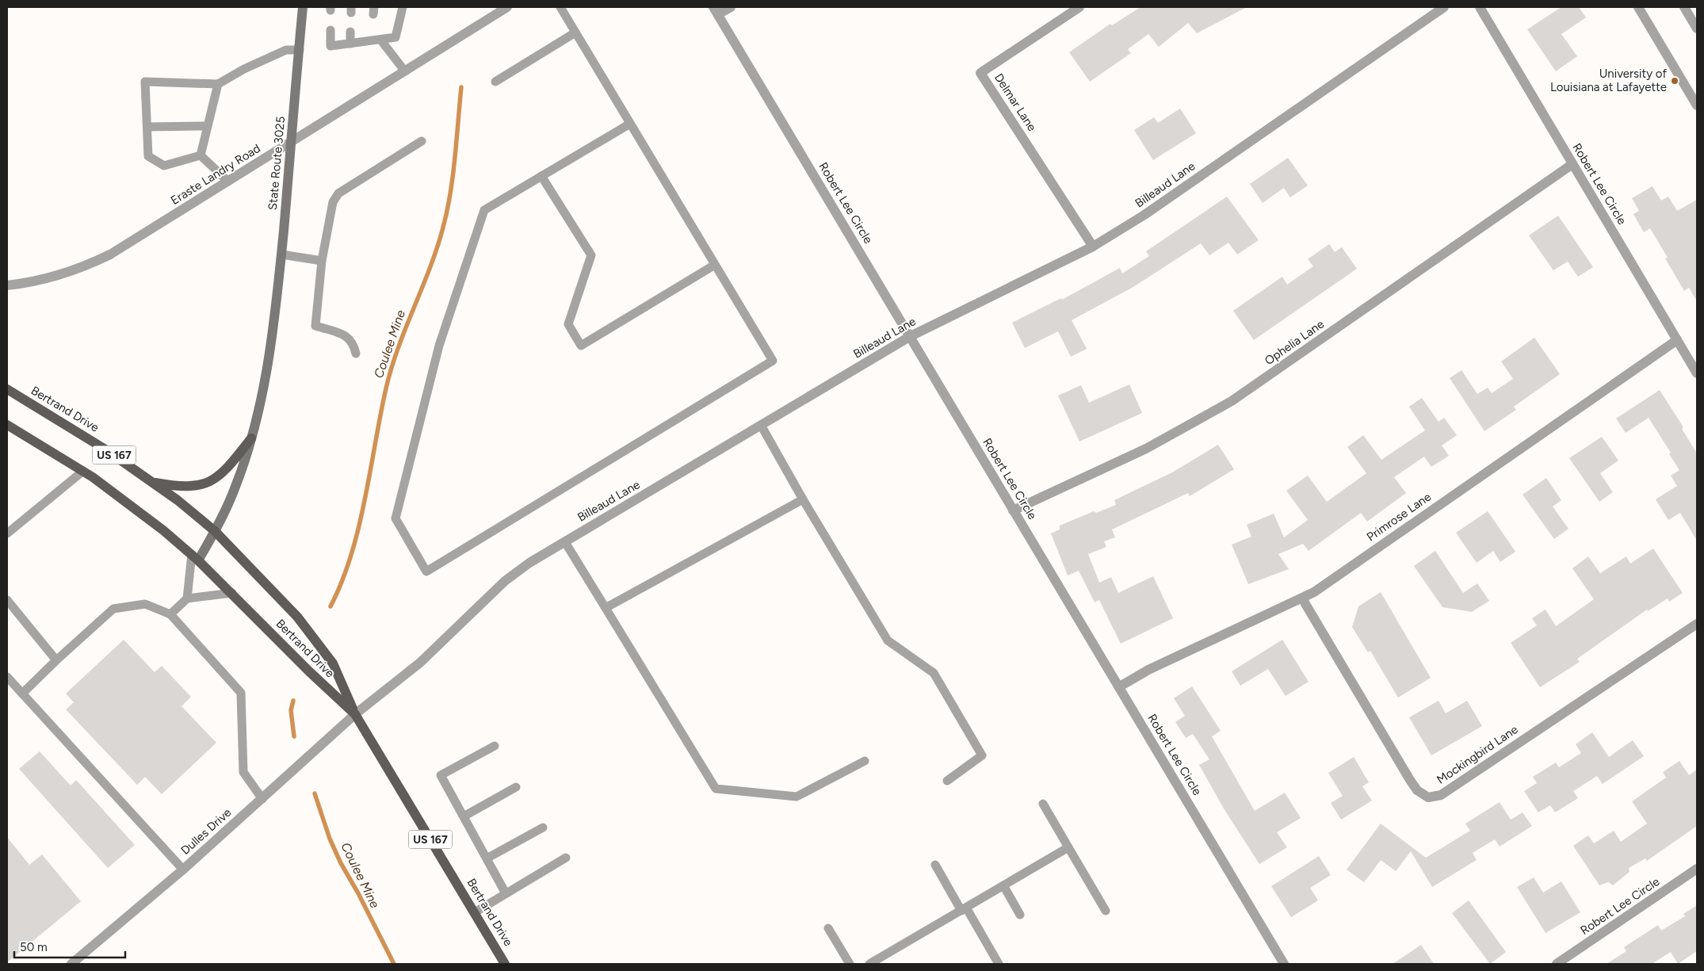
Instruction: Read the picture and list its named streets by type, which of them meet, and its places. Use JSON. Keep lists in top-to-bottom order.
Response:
{
  "streets": {
    "main road": ["State Route 3025", "Bertrand Drive", "US 167"],
    "street": [
      "Delmar Lane",
      "Eraste Landry Road",
      "Robert Lee Circle",
      "Billeaud Lane",
      "Ophelia Lane",
      "Primrose Lane",
      "Mockingbird Lane",
      "Dulles Drive"
    ]
  },
  "crossings": [
    ["Delmar Lane", "Billeaud Lane"],
    ["State Route 3025", "Eraste Landry Road"],
    ["State Route 3025", "Bertrand Drive"],
    ["Robert Lee Circle", "Billeaud Lane"],
    ["Robert Lee Circle", "Ophelia Lane"],
    ["Robert Lee Circle", "Primrose Lane"],
    ["Billeaud Lane", "Bertrand Drive"],
    ["Billeaud Lane", "Dulles Drive"],
    ["Bertrand Drive", "Dulles Drive"],
    ["Primrose Lane", "Mockingbird Lane"]
  ],
  "water": ["Coulee Mine"],
  "places": ["University of Louisiana at Lafayette"],
  "scale_bar": "50 m"
}
